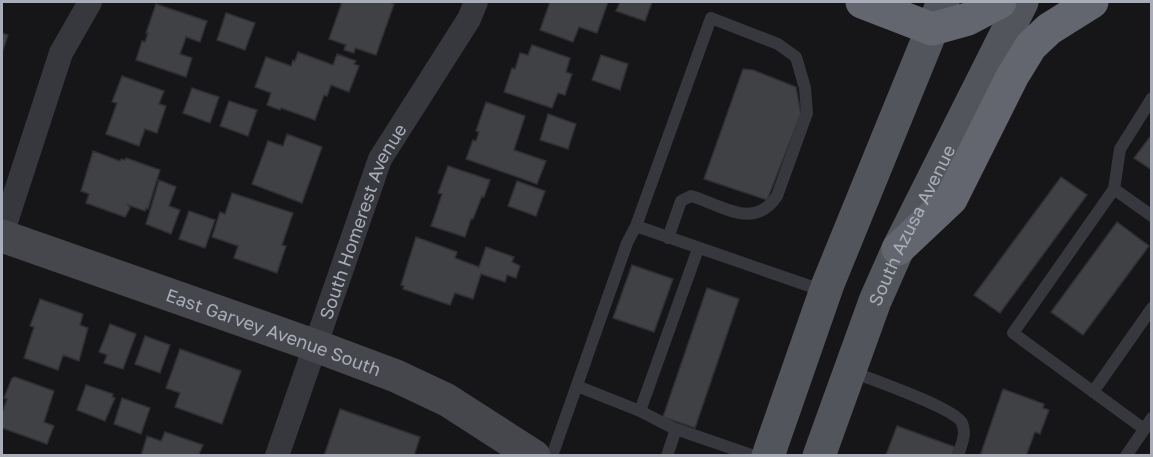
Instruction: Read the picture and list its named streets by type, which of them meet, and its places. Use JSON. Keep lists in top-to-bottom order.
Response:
{
  "streets": {
    "main road": ["South Azusa Avenue"],
    "street": ["South Homerest Avenue", "East Garvey Avenue South"]
  },
  "crossings": [
    ["South Homerest Avenue", "East Garvey Avenue South"]
  ]
}
